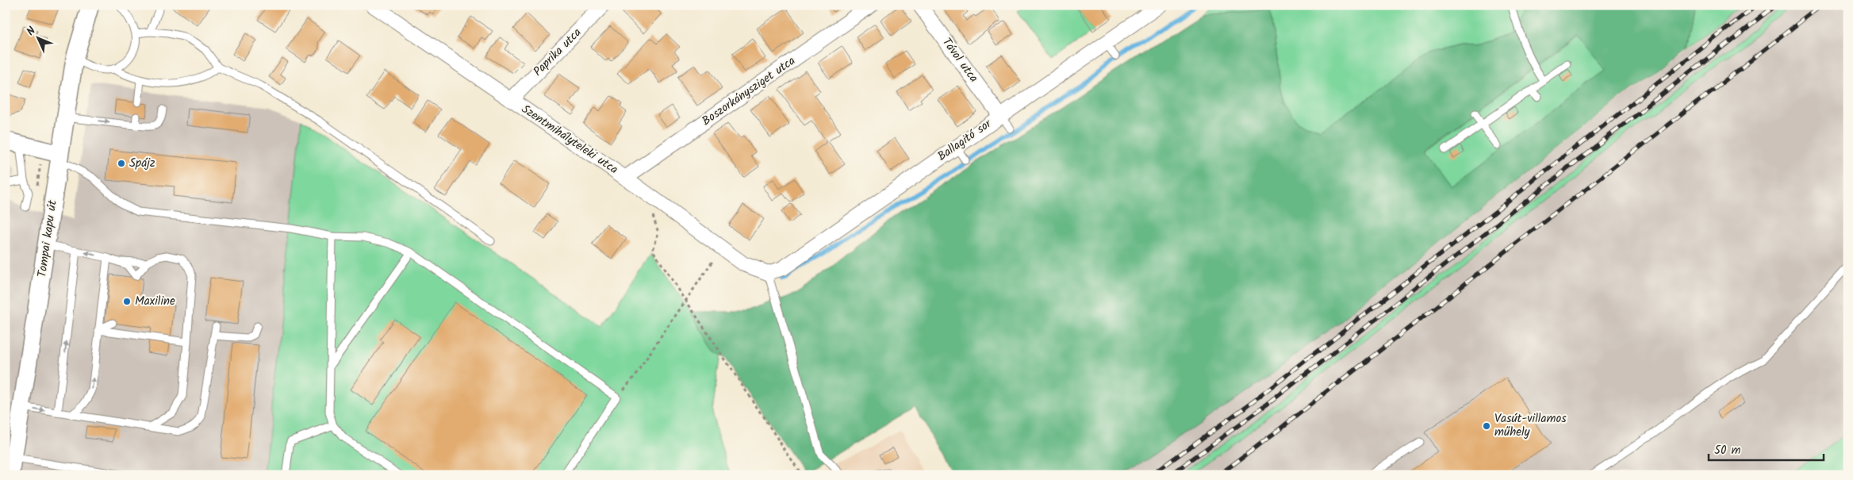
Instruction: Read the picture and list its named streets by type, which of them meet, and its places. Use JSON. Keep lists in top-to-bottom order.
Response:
{
  "streets": {
    "street": [
      "Paprika utca",
      "Távol utca",
      "Boszorkánysziget utca",
      "Szentmihályteleki utca",
      "Ballagitó sor",
      "Tompai kapu út"
    ]
  },
  "crossings": [
    ["Paprika utca", "Szentmihályteleki utca"],
    ["Távol utca", "Ballagitó sor"],
    ["Boszorkánysziget utca", "Szentmihályteleki utca"],
    ["Szentmihályteleki utca", "Ballagitó sor"]
  ],
  "places": ["Spájz", "Maxiline", "Vasút-villamos műhely"],
  "scale_bar": "50 m",
  "north": "top left"
}
